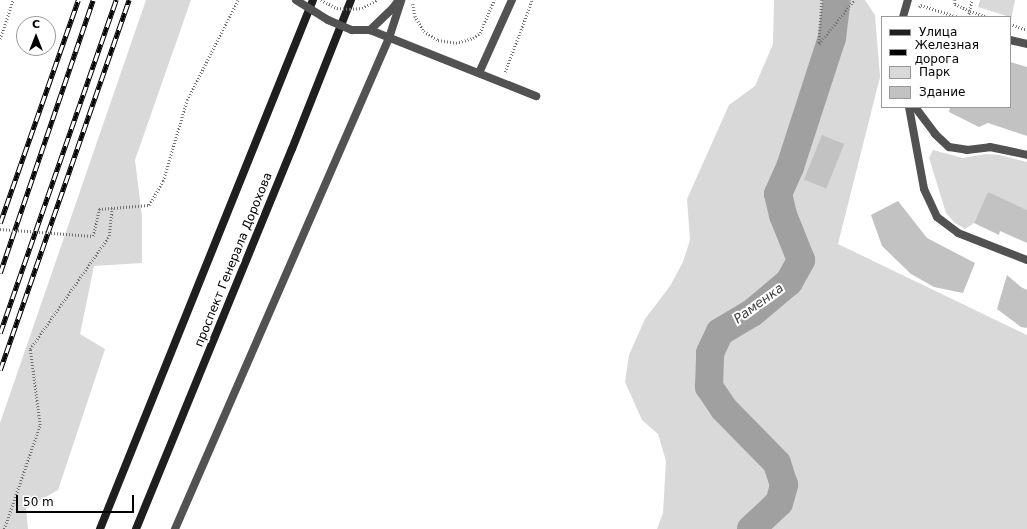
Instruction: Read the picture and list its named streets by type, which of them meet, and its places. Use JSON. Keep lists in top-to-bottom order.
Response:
{
  "streets": {
    "main road": ["проспект Генерала Дорохова"]
  },
  "water": ["Раменка"],
  "legend": [
    "Улица",
    "Железная дорога",
    "Парк",
    "Здание"
  ],
  "scale_bar": "50 m",
  "north": "top"
}
